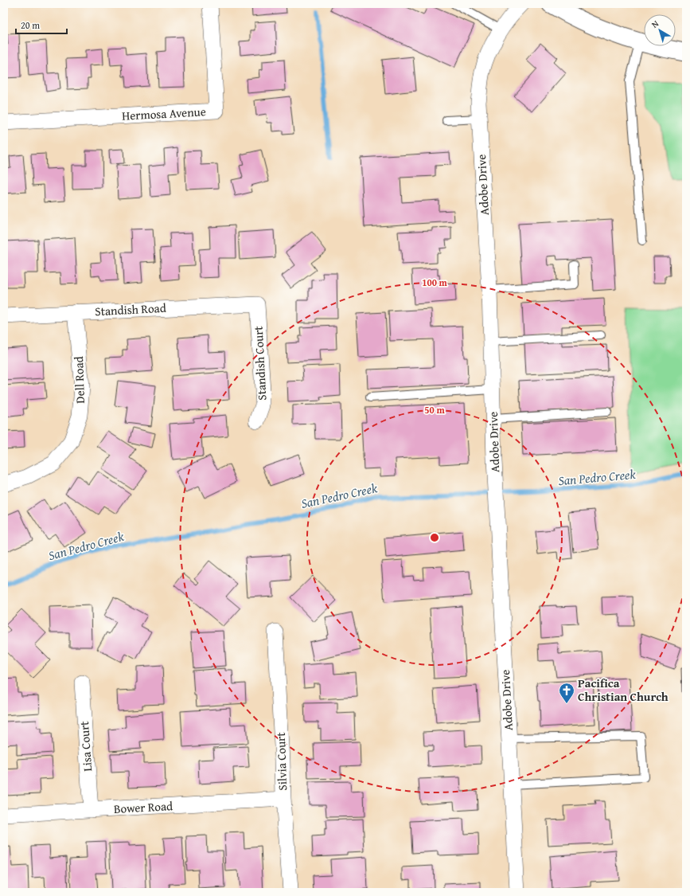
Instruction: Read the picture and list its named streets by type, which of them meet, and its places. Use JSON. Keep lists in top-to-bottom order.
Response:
{
  "streets": {
    "street": [
      "Hermosa Avenue",
      "Adobe Drive",
      "Standish Road",
      "Standish Court",
      "Dell Road",
      "Lisa Court",
      "Silvia Court",
      "Bower Road"
    ]
  },
  "crossings": [
    ["Standish Road", "Standish Court"],
    ["Standish Road", "Dell Road"],
    ["Lisa Court", "Bower Road"],
    ["Silvia Court", "Bower Road"]
  ],
  "water": ["San Pedro Creek"],
  "places": {
    "church": ["Pacifica Christian Church"]
  },
  "scale_bar": "20 m",
  "north": "top left",
  "rings": ["100 m", "50 m"]
}
